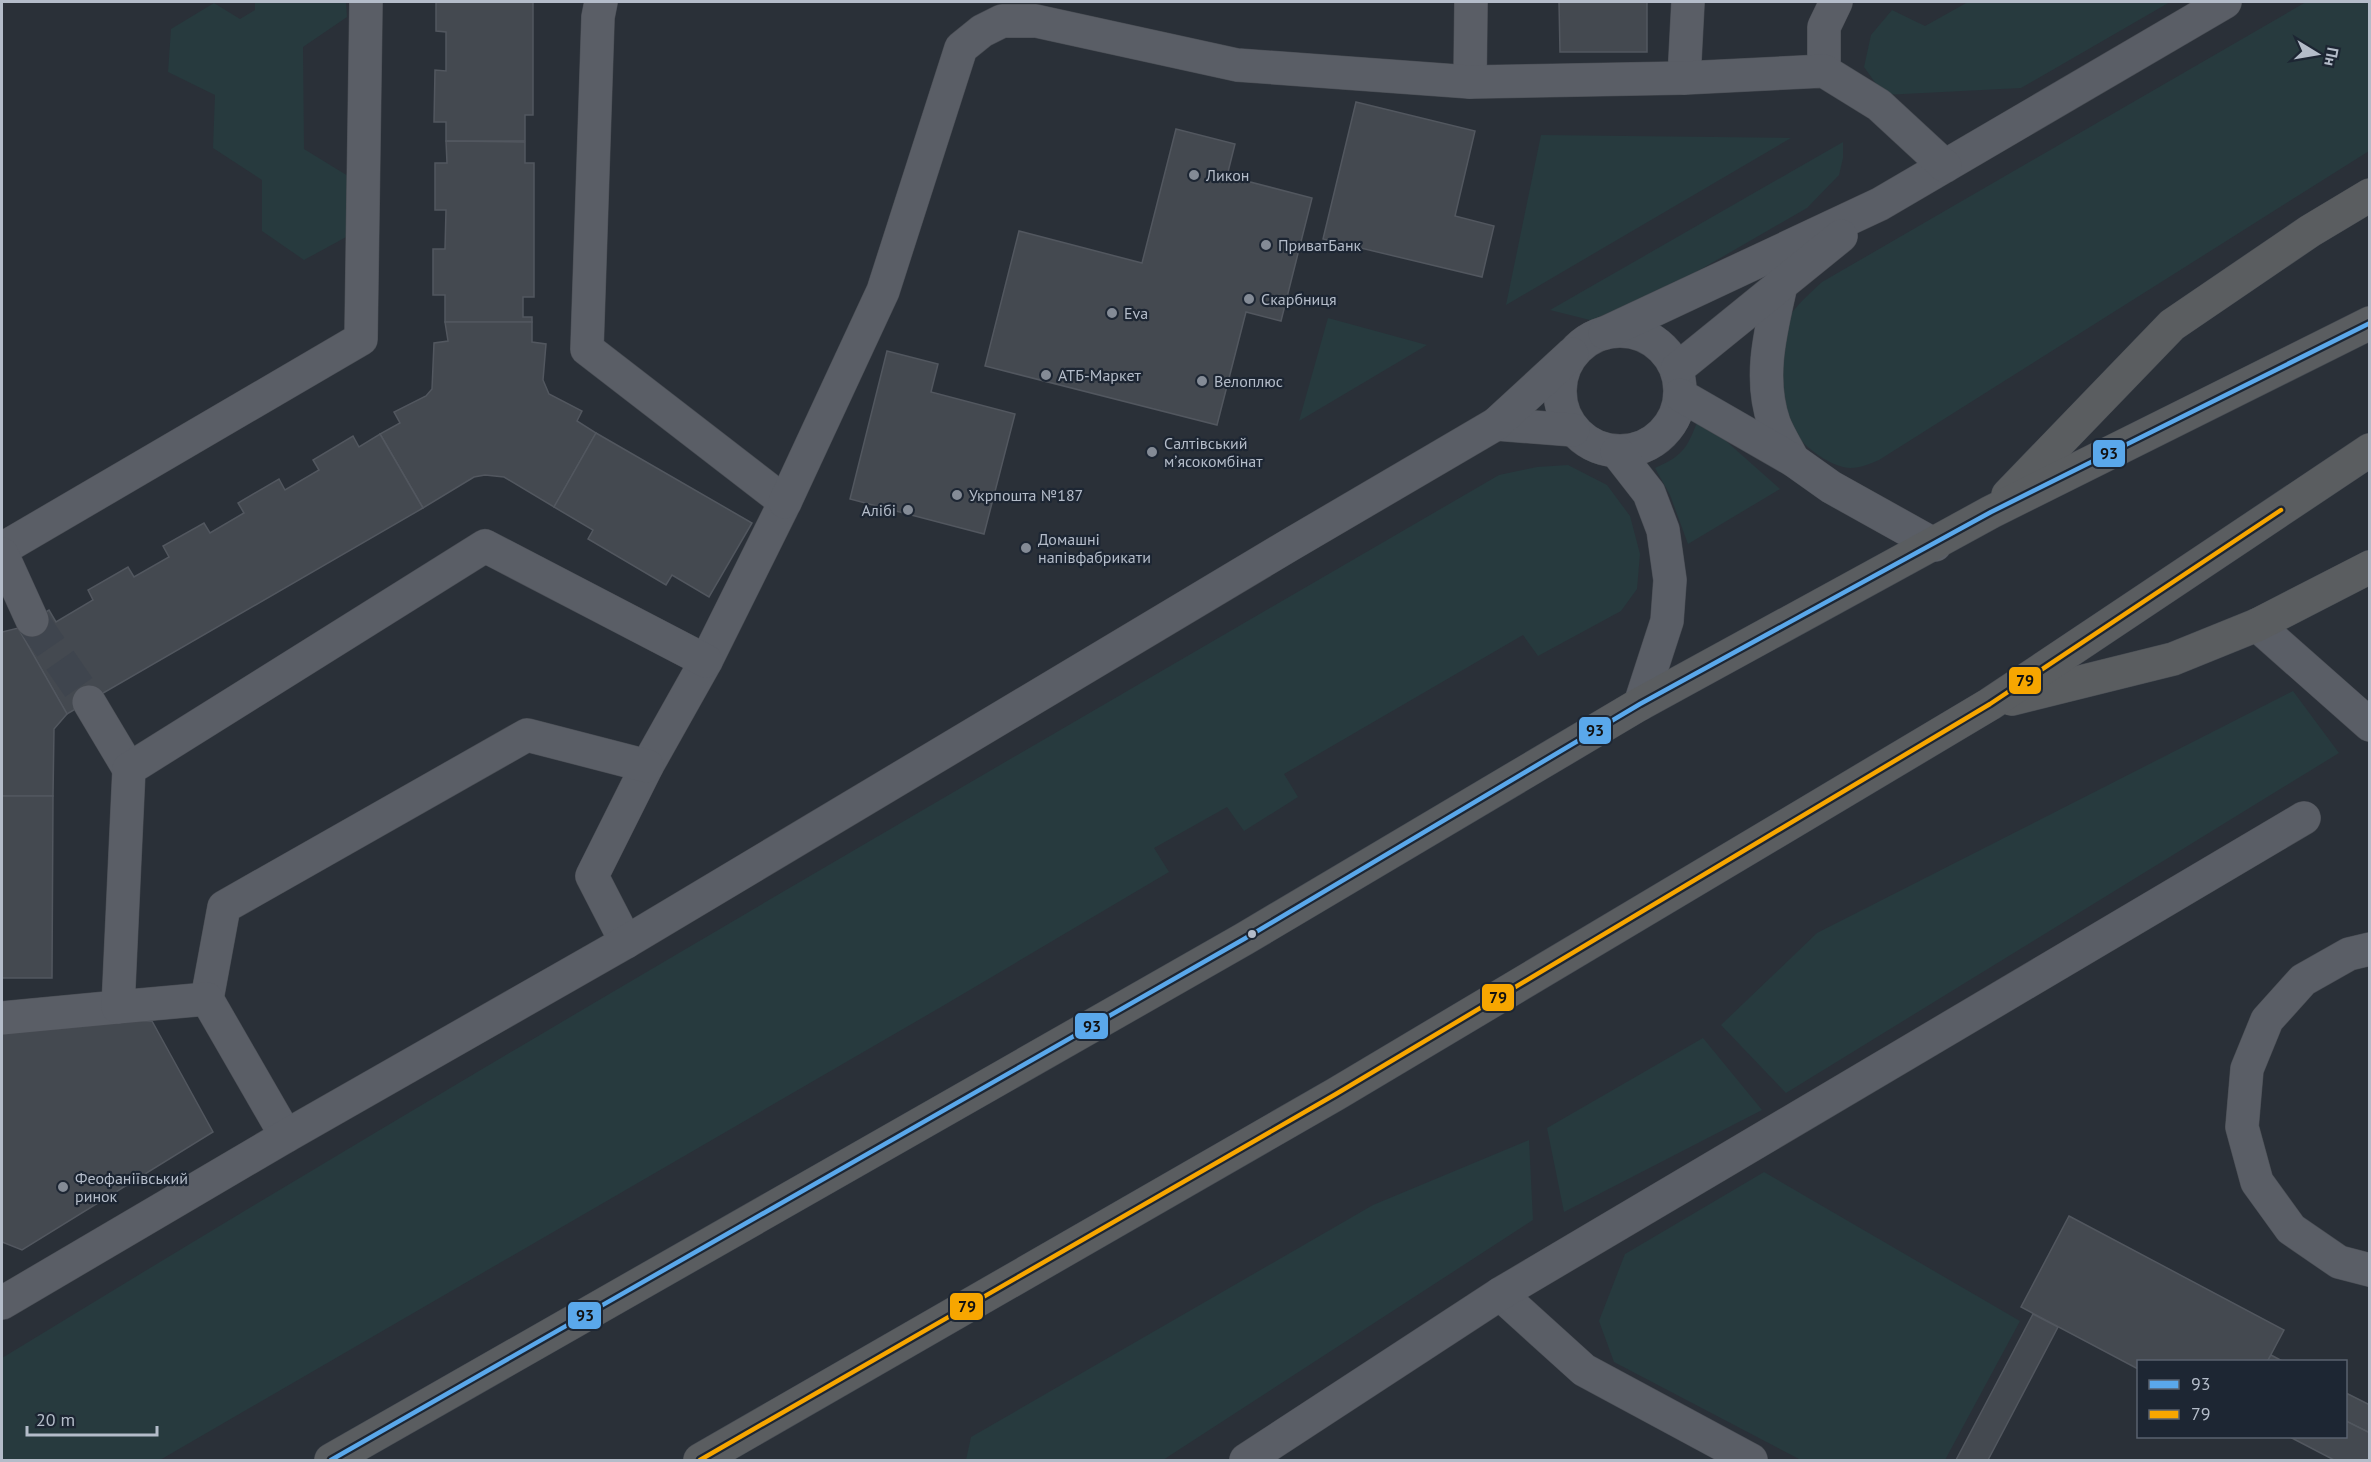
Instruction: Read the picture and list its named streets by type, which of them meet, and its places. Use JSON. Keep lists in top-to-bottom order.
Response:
{
  "places": [
    "Ликон",
    "ПриватБанк",
    "Скарбниця",
    "Eva",
    "АТБ-Маркет",
    "Велоплюс",
    "Салтівський мʼясокомбінат",
    "Укрпошта №187",
    "Алібі",
    "Домашні напівфабрикати",
    "Феофаніївський ринок"
  ],
  "lines": ["transit line 93", "transit line 79"],
  "legend": ["93", "79"],
  "scale_bar": "20 m",
  "north": "right"
}
